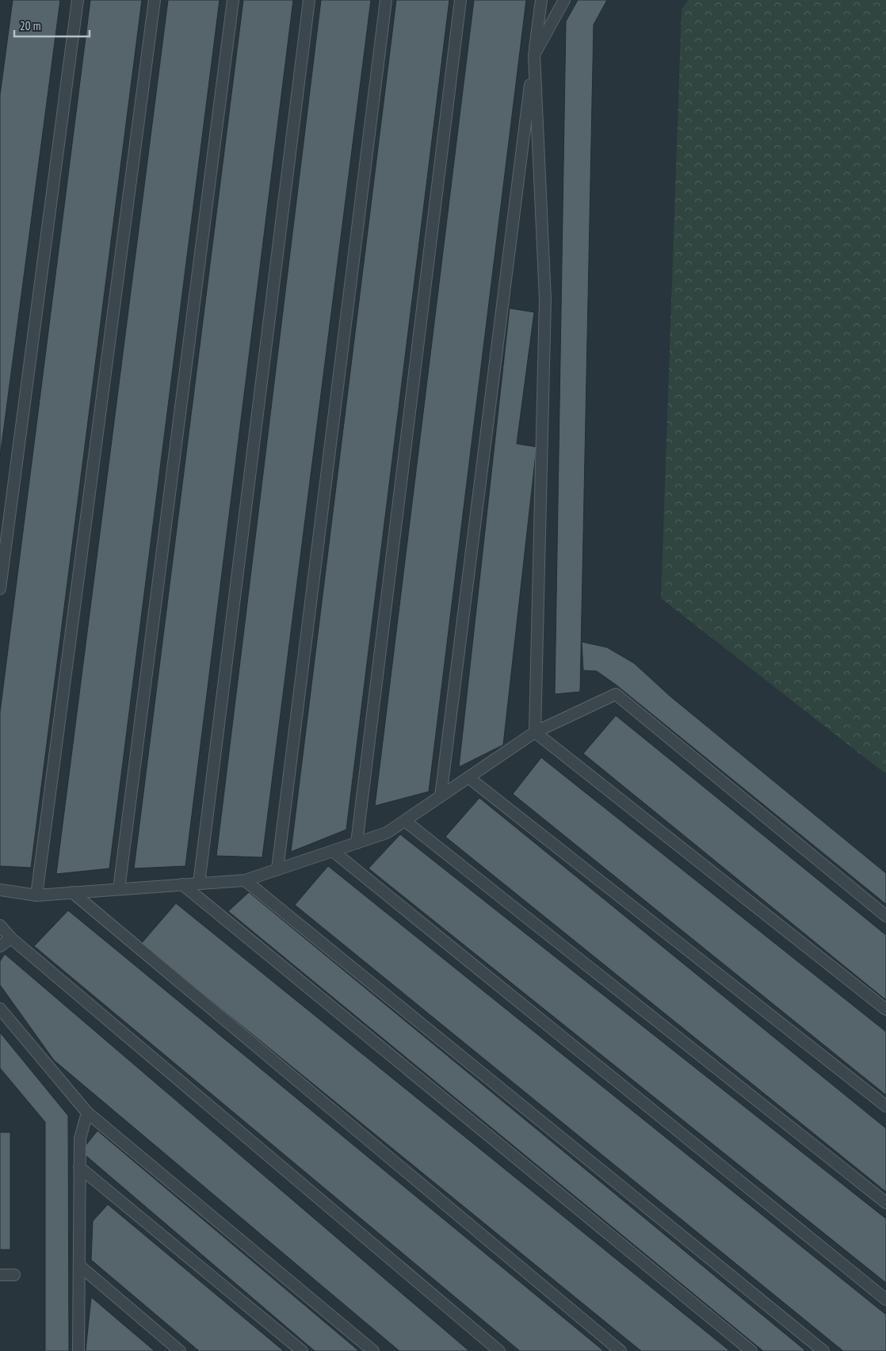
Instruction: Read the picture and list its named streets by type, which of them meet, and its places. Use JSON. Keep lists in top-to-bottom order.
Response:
{
  "scale_bar": "20 m"
}
